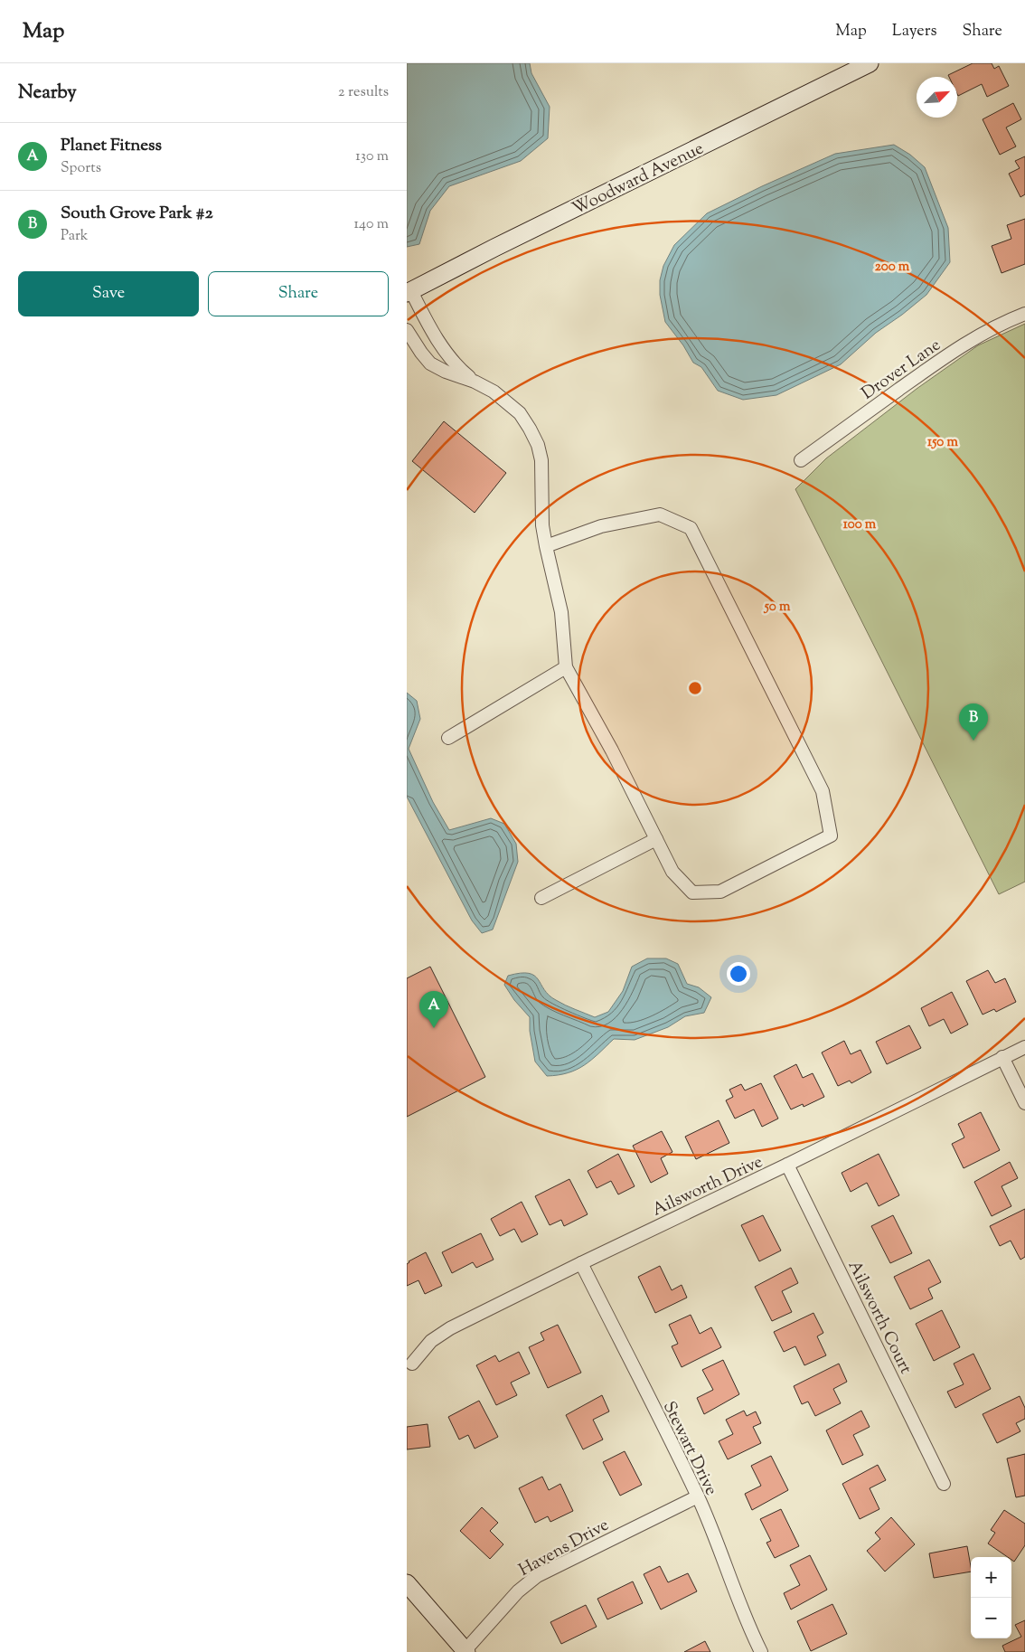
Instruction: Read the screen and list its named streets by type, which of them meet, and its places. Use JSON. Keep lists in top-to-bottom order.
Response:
{
  "streets": {
    "main road": ["Woodward Avenue"],
    "street": [
      "Drover Lane",
      "Ailsworth Drive",
      "Ailsworth Court",
      "Stewart Drive",
      "Havens Drive"
    ]
  },
  "crossings": [
    ["Ailsworth Drive", "Ailsworth Court"],
    ["Ailsworth Drive", "Stewart Drive"],
    ["Stewart Drive", "Havens Drive"]
  ],
  "north": "top right",
  "page": {
    "header": "Map",
    "nav": ["Map", "Layers", "Share"],
    "heading": ["Nearby", "2 results"],
    "list": [
      {
        "mark": "A",
        "name": "Planet Fitness",
        "note": "Sports",
        "value": "130 m"
      },
      {
        "mark": "B",
        "name": "South Grove Park #2",
        "note": "Park",
        "value": "140 m"
      }
    ],
    "buttons": ["Save", "Share"],
    "pins": ["B", "A"],
    "map_buttons": ["+", "−"]
  },
  "rings": [
    "200 m",
    "150 m",
    "100 m",
    "50 m"
  ]
}
